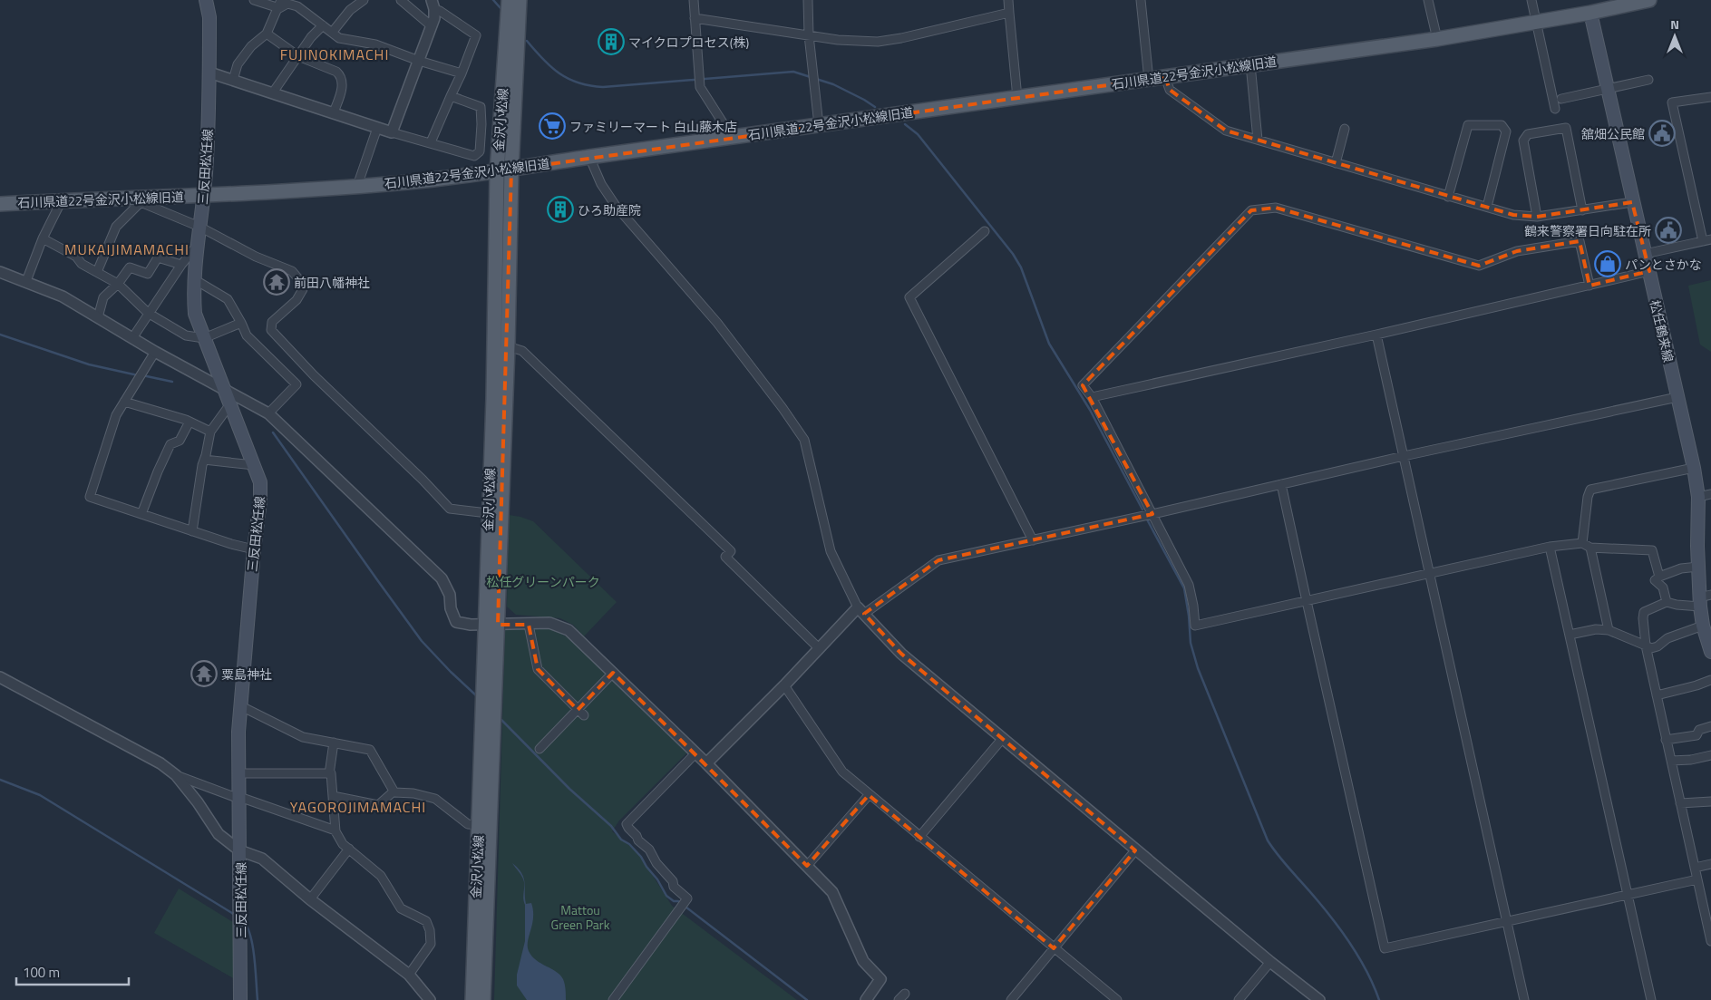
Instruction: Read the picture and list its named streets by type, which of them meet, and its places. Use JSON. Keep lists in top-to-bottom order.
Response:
{
  "streets": {
    "main road": [
      "石川県道22号金沢小松線旧道",
      "金沢小松線",
      "三反田松任線",
      "松任鶴来線"
    ]
  },
  "crossings": [
    ["石川県道22号金沢小松線旧道", "金沢小松線"],
    ["石川県道22号金沢小松線旧道", "三反田松任線"],
    ["石川県道22号金沢小松線旧道", "松任鶴来線"]
  ],
  "districts": ["FUJINOKIMACHI", "MUKAIJIMAMACHI", "YAGOROJIMAMACHI"],
  "parks": ["松任グリーンパーク", "Mattou Green Park"],
  "places": {
    "building": ["マイクロプロセス(株)", "ひろ助産院"],
    "supermarket": ["ファミリーマート 白山藤木店"],
    "public building": ["舘畑公民館", "鶴来警察署日向駐在所"],
    "shop": ["パンとさかな"],
    "temple": ["前田八幡神社", "粟島神社"]
  },
  "scale_bar": "100 m",
  "north": "top"
}
